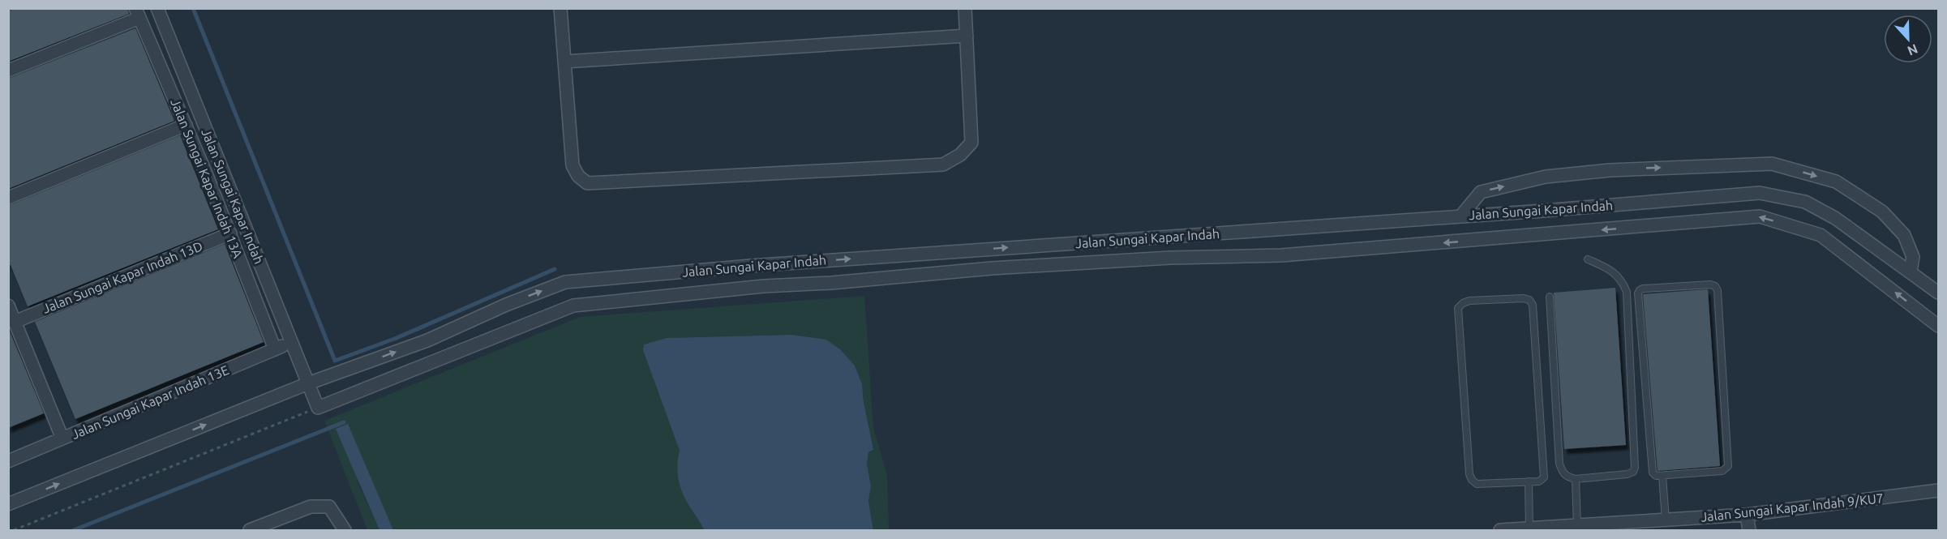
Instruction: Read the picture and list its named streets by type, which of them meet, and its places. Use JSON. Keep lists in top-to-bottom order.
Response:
{
  "streets": {
    "street": [
      "Jalan Sungai Kapar Indah 13A",
      "Jalan Sungai Kapar Indah",
      "Jalan Sungai Kapar Indah 13D",
      "Jalan Sungai Kapar Indah 13E",
      "Jalan Sungai Kapar Indah 9/KU7"
    ]
  },
  "crossings": [
    ["Jalan Sungai Kapar Indah 13A", "Jalan Sungai Kapar Indah 13D"],
    ["Jalan Sungai Kapar Indah 13A", "Jalan Sungai Kapar Indah 13E"],
    ["Jalan Sungai Kapar Indah", "Jalan Sungai Kapar Indah 13E"]
  ],
  "north": "bottom"
}
